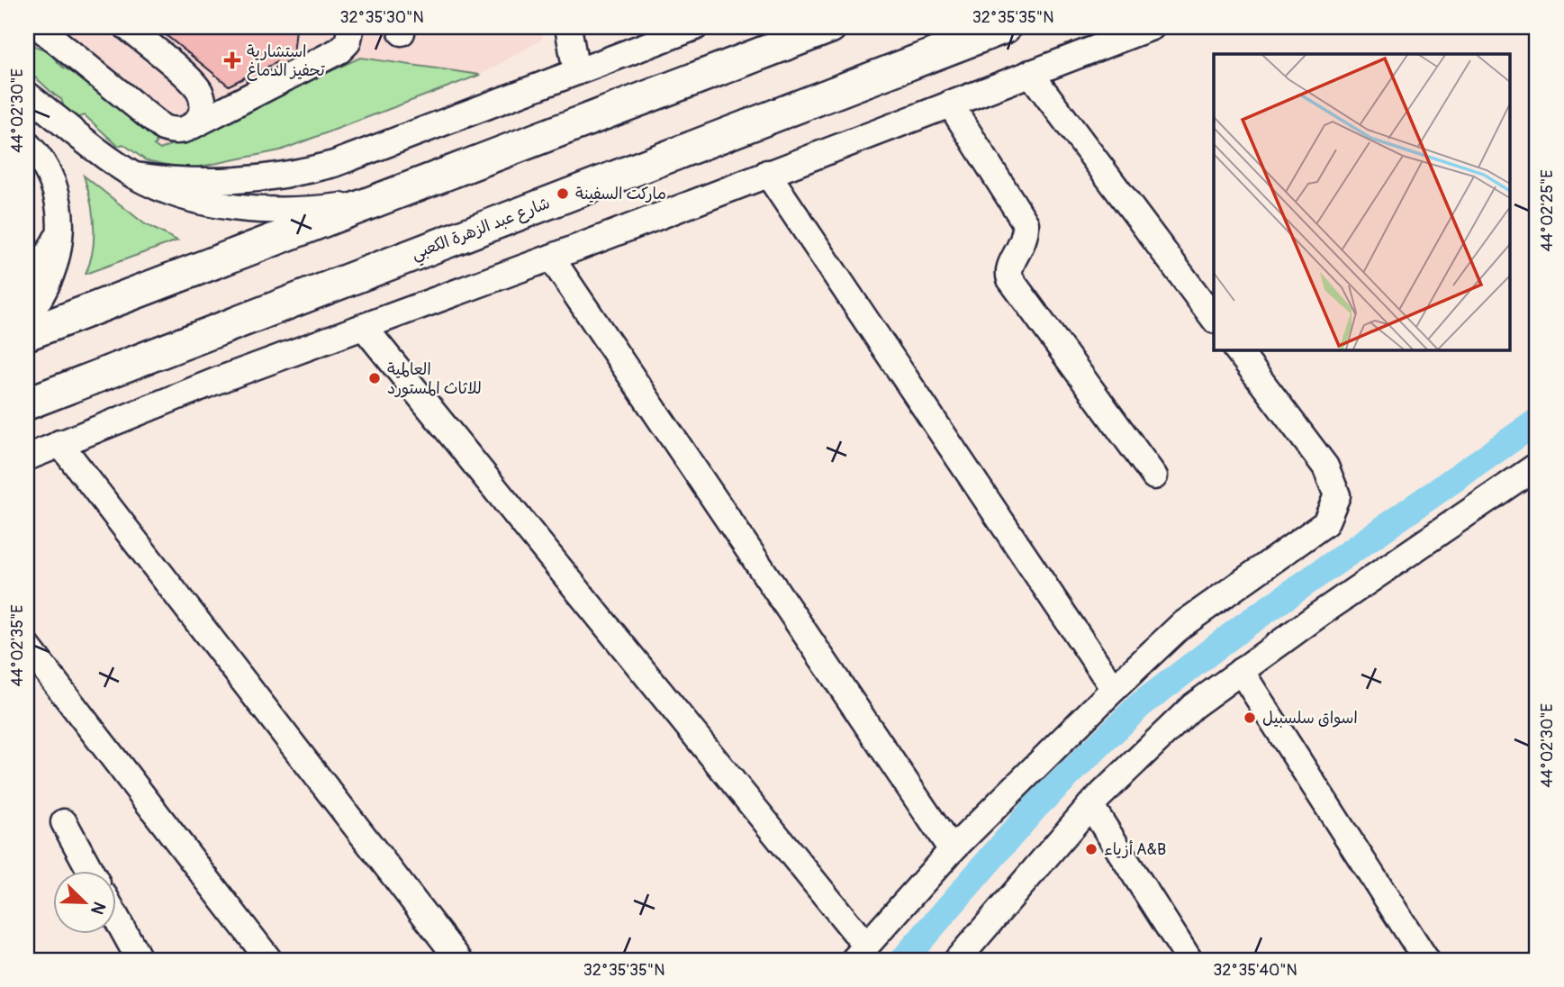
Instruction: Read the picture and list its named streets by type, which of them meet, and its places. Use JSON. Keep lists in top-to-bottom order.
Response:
{
  "streets": {
    "main road": ["شارع عبد الزهرة الكعبي"]
  },
  "places": {
    "health": ["استشارية تحفيز الدماغ"],
    "other": [
      "ماركت السفينة",
      "العالمية للاثاث المستورد",
      "اسواق سلسبيل",
      "أزياء A&B"
    ]
  },
  "north": "bottom right",
  "coordinates": [
    "32°35'30\"N",
    "32°35'35\"N",
    "44°02'30\"E",
    "44°02'25\"E",
    "44°02'35\"E",
    "32°35'40\"N"
  ]
}
